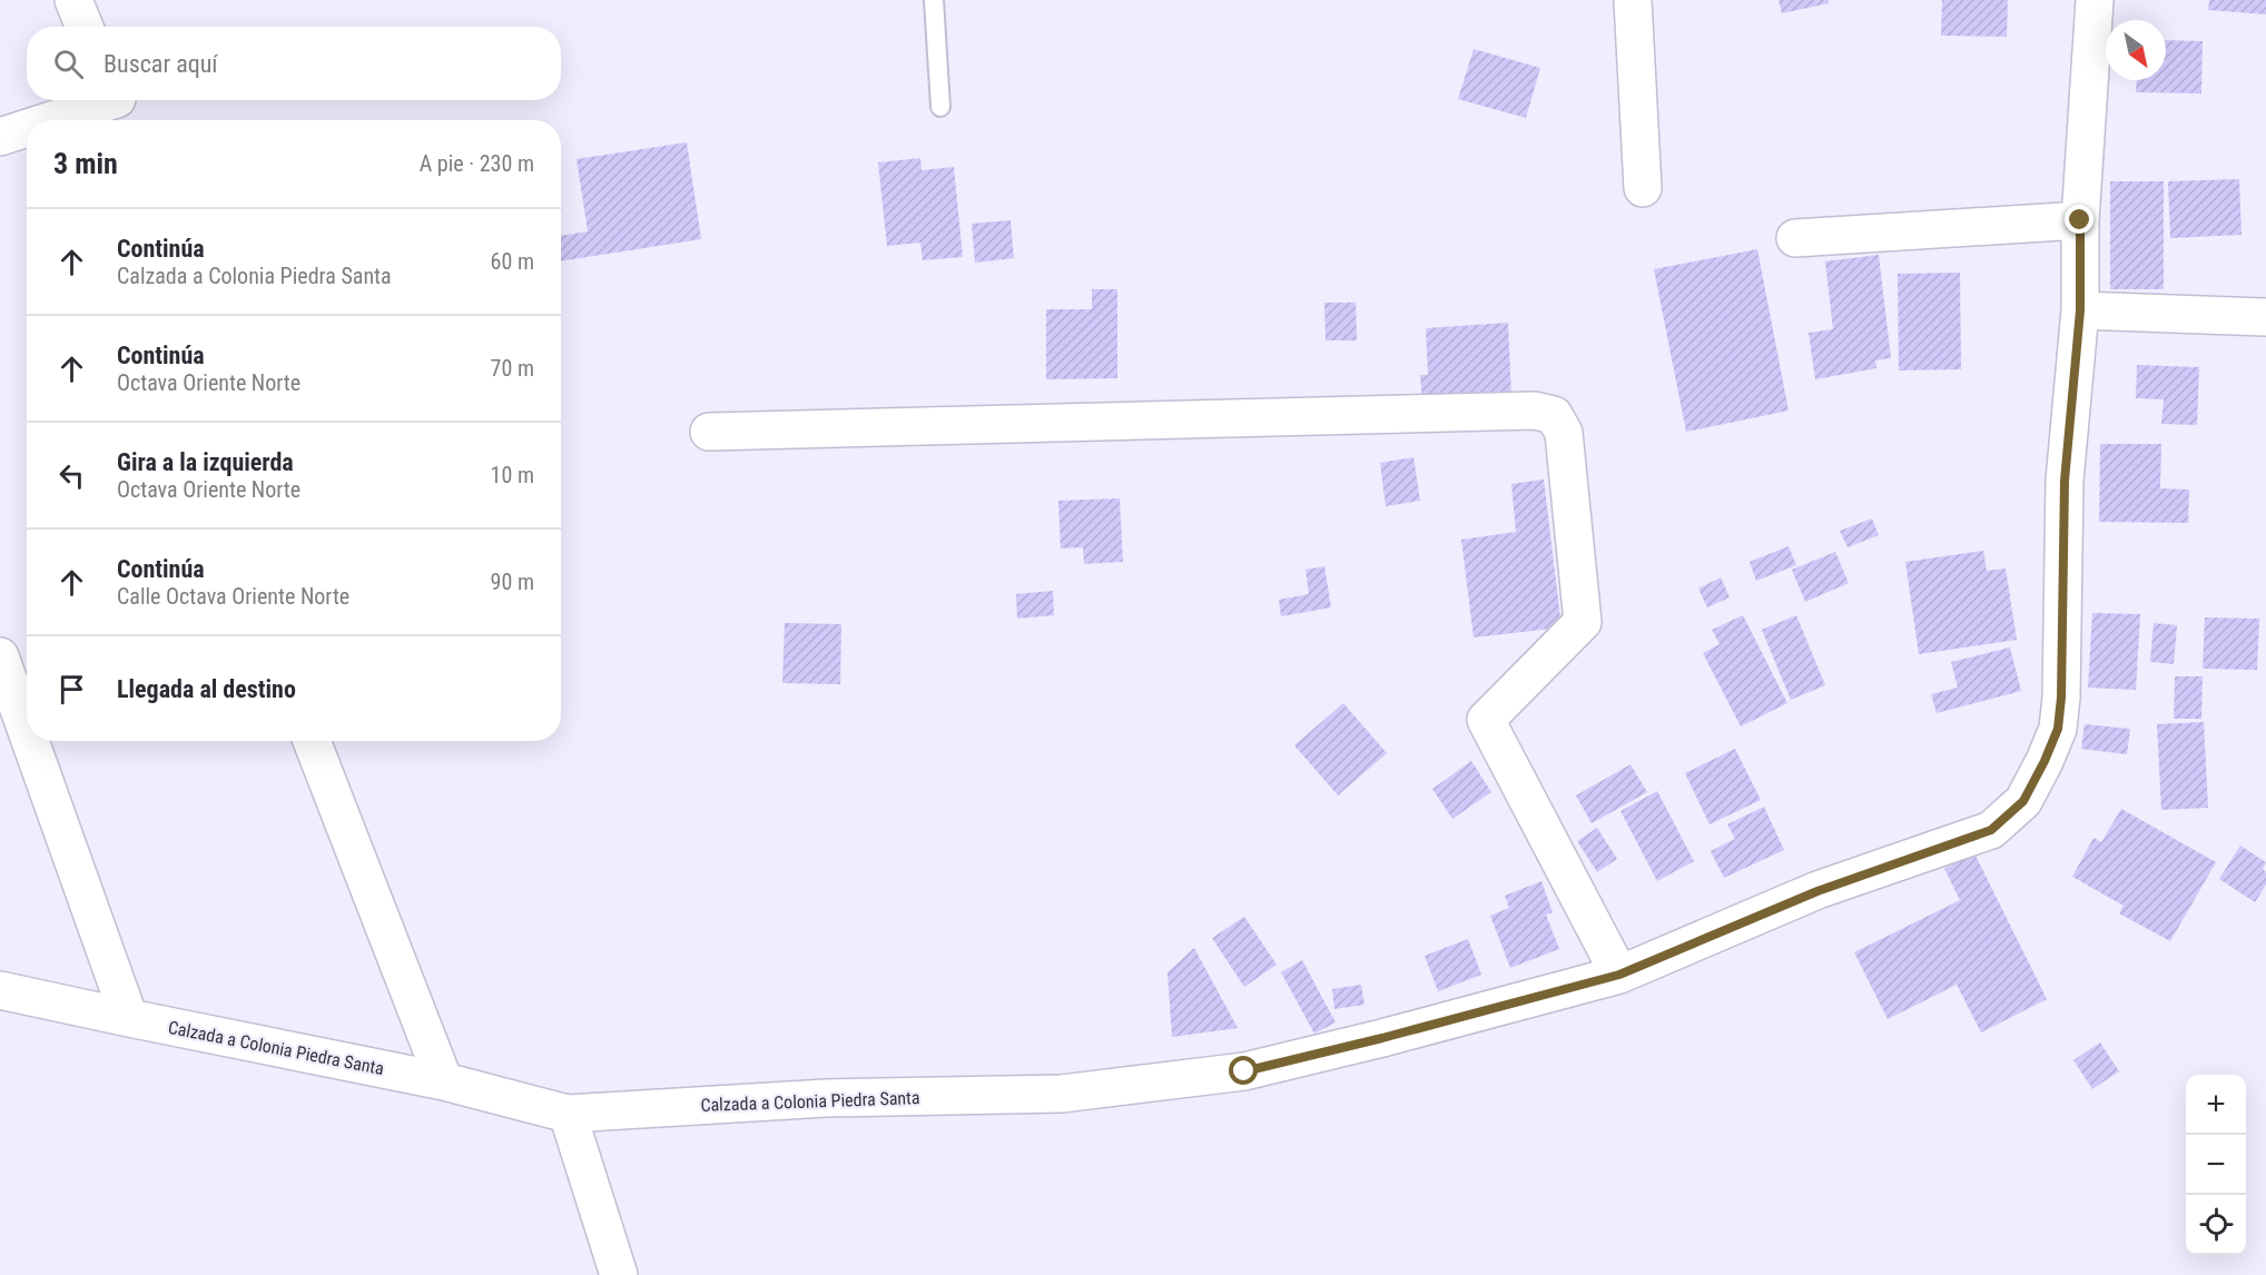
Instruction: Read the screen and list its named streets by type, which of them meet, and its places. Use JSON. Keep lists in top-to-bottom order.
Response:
{
  "streets": {
    "street": ["Calzada a Colonia Piedra Santa"]
  },
  "north": "bottom right",
  "page": {
    "search": "Buscar aquí",
    "heading": ["3 min", "A pie · 230 m"],
    "list": [
      ["Continúa", "Calzada a Colonia Piedra Santa", "60 m"],
      ["Continúa", "Octava Oriente Norte", "70 m"],
      ["Gira a la izquierda", "Octava Oriente Norte", "10 m"],
      ["Continúa", "Calle Octava Oriente Norte", "90 m"],
      "Llegada al destino"
    ],
    "map_buttons": ["+", "−"]
  }
}
